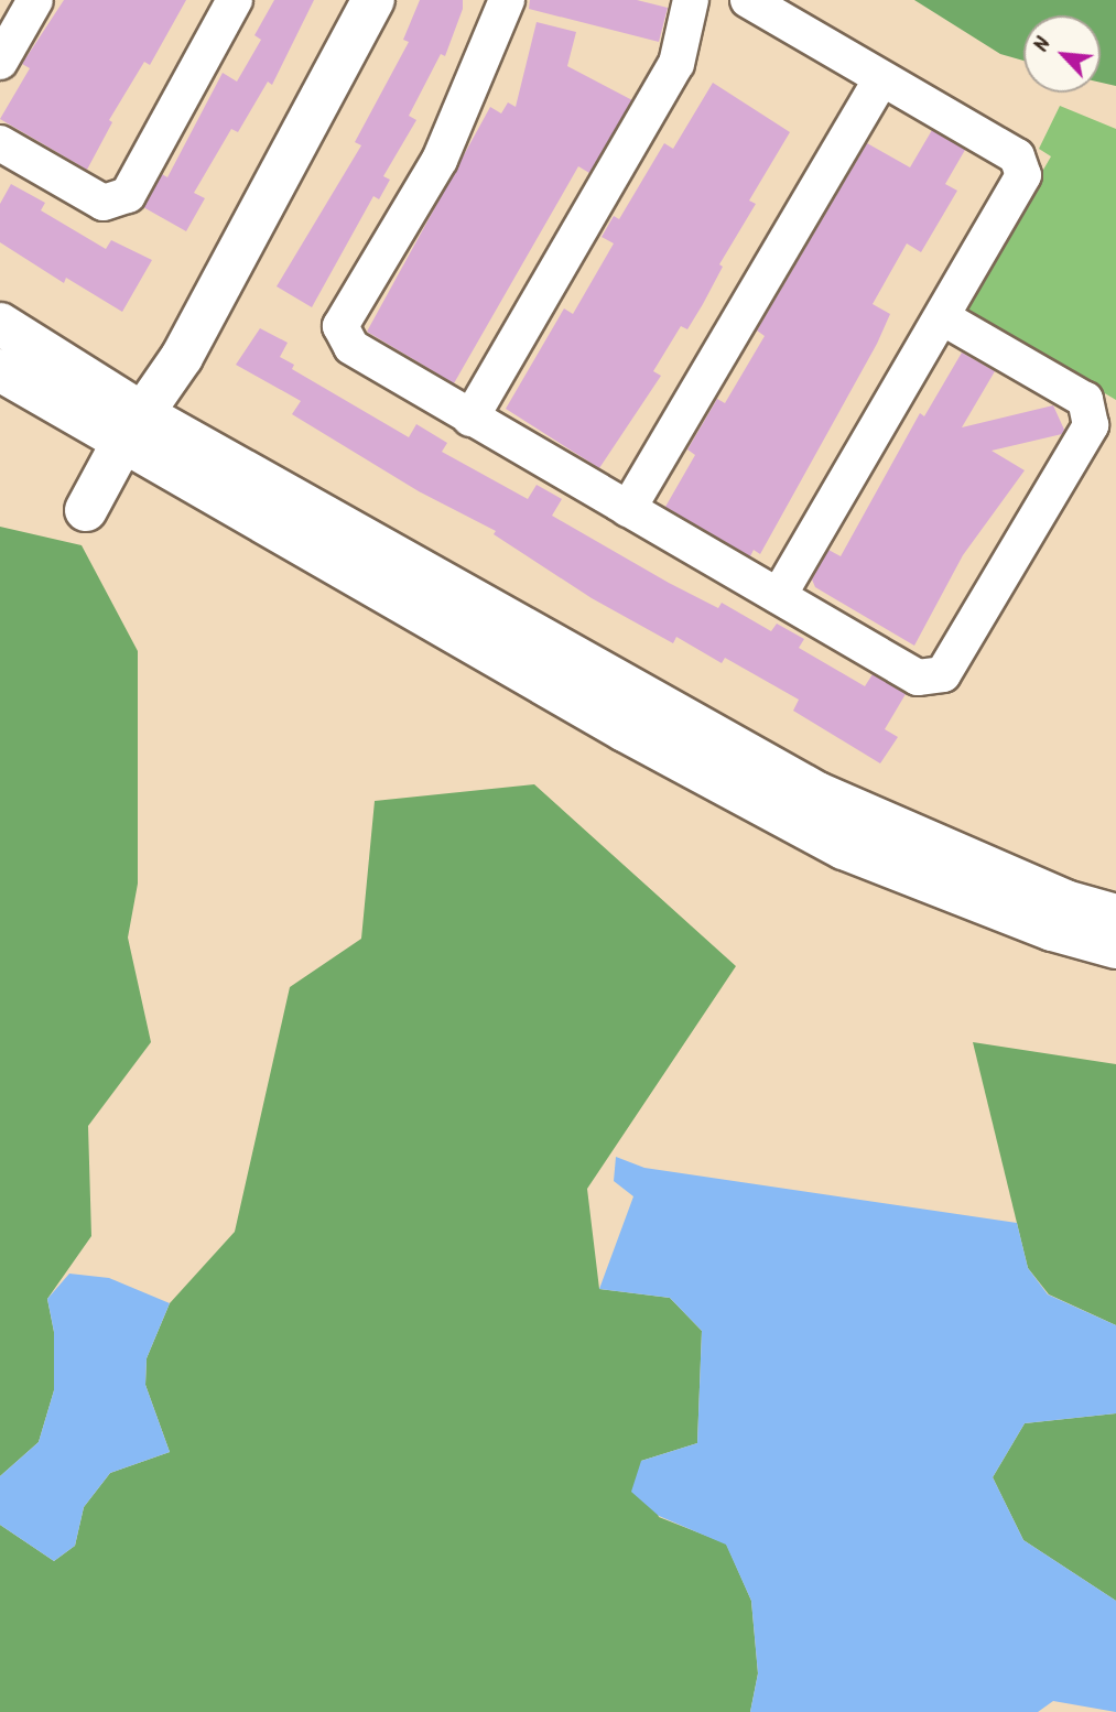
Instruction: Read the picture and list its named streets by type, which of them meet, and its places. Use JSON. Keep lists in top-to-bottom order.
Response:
{
  "north": "top left"
}
